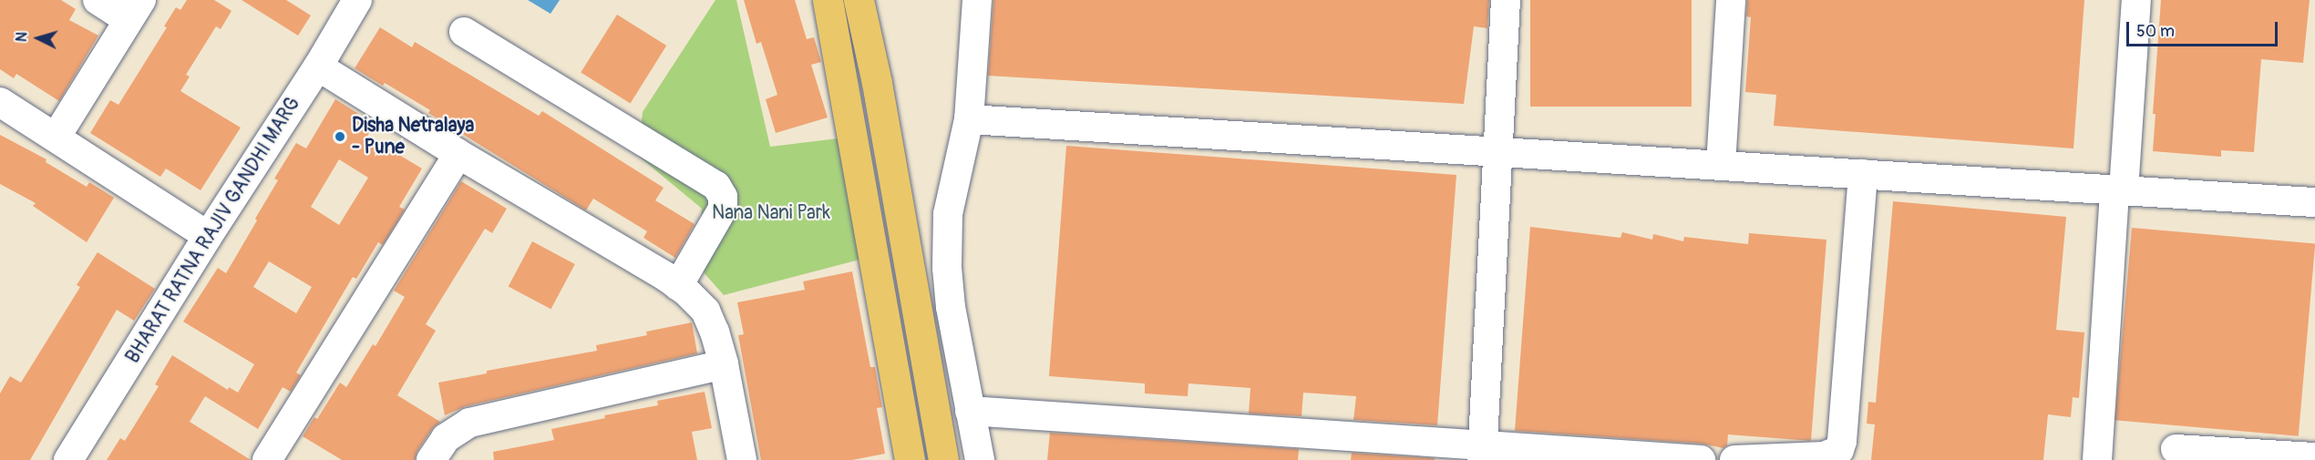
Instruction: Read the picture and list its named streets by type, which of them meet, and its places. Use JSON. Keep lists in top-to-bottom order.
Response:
{
  "streets": {
    "street": ["BHARAT RATNA RAJIV GANDHI MARG"]
  },
  "parks": ["Nana Nani Park"],
  "places": ["Disha Netralaya - Pune"],
  "scale_bar": "50 m",
  "north": "left"
}
